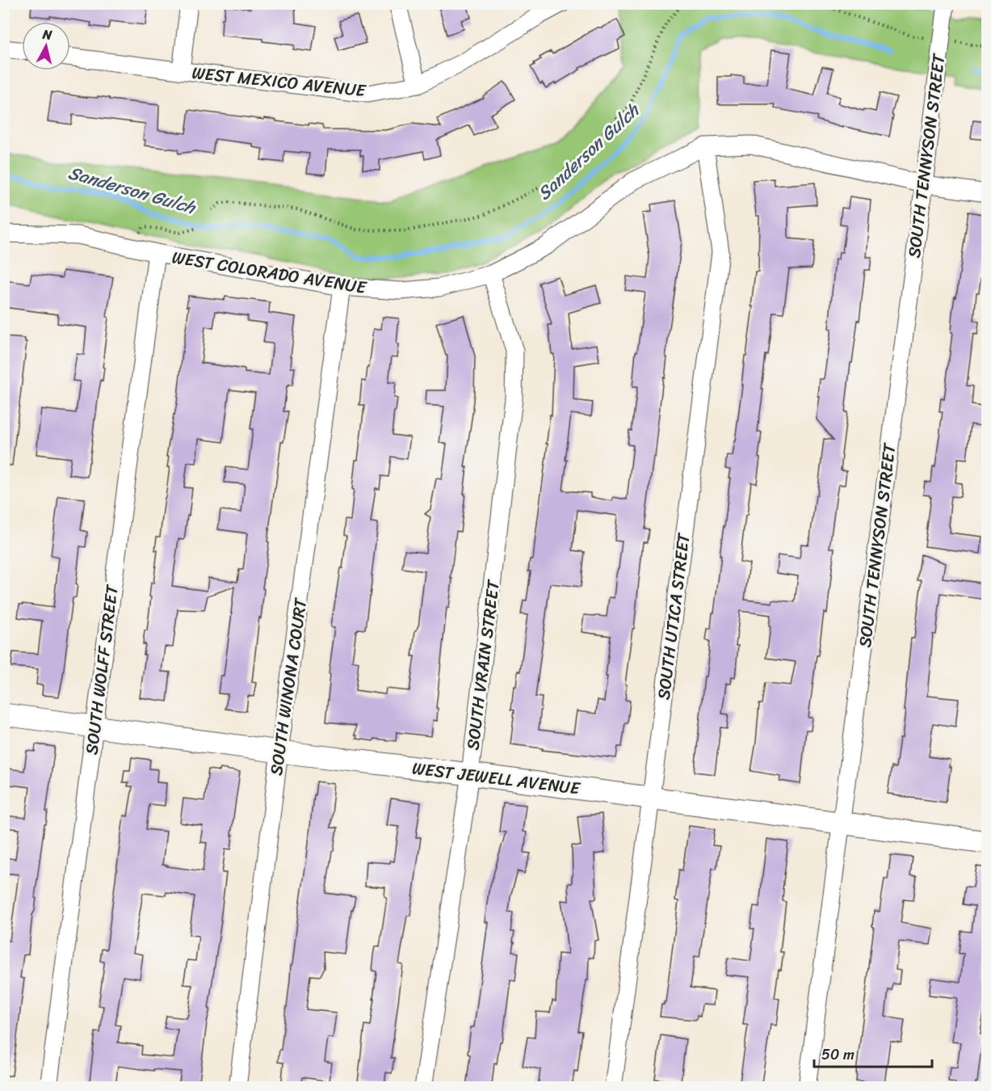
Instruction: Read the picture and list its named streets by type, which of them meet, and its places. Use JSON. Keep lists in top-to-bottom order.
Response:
{
  "streets": {
    "main road": ["WEST JEWELL AVENUE"],
    "street": [
      "WEST MEXICO AVENUE",
      "SOUTH TENNYSON STREET",
      "WEST COLORADO AVENUE",
      "SOUTH UTICA STREET",
      "SOUTH VRAIN STREET",
      "SOUTH WOLFF STREET",
      "SOUTH WINONA COURT"
    ]
  },
  "crossings": [
    ["SOUTH TENNYSON STREET", "WEST COLORADO AVENUE"],
    ["SOUTH TENNYSON STREET", "WEST JEWELL AVENUE"],
    ["WEST COLORADO AVENUE", "SOUTH UTICA STREET"],
    ["WEST COLORADO AVENUE", "SOUTH VRAIN STREET"],
    ["WEST COLORADO AVENUE", "SOUTH WOLFF STREET"],
    ["WEST COLORADO AVENUE", "SOUTH WINONA COURT"],
    ["SOUTH UTICA STREET", "WEST JEWELL AVENUE"],
    ["SOUTH VRAIN STREET", "WEST JEWELL AVENUE"],
    ["SOUTH WOLFF STREET", "WEST JEWELL AVENUE"],
    ["SOUTH WINONA COURT", "WEST JEWELL AVENUE"]
  ],
  "water": ["Sanderson Gulch"],
  "scale_bar": "50 m",
  "north": "top"
}
